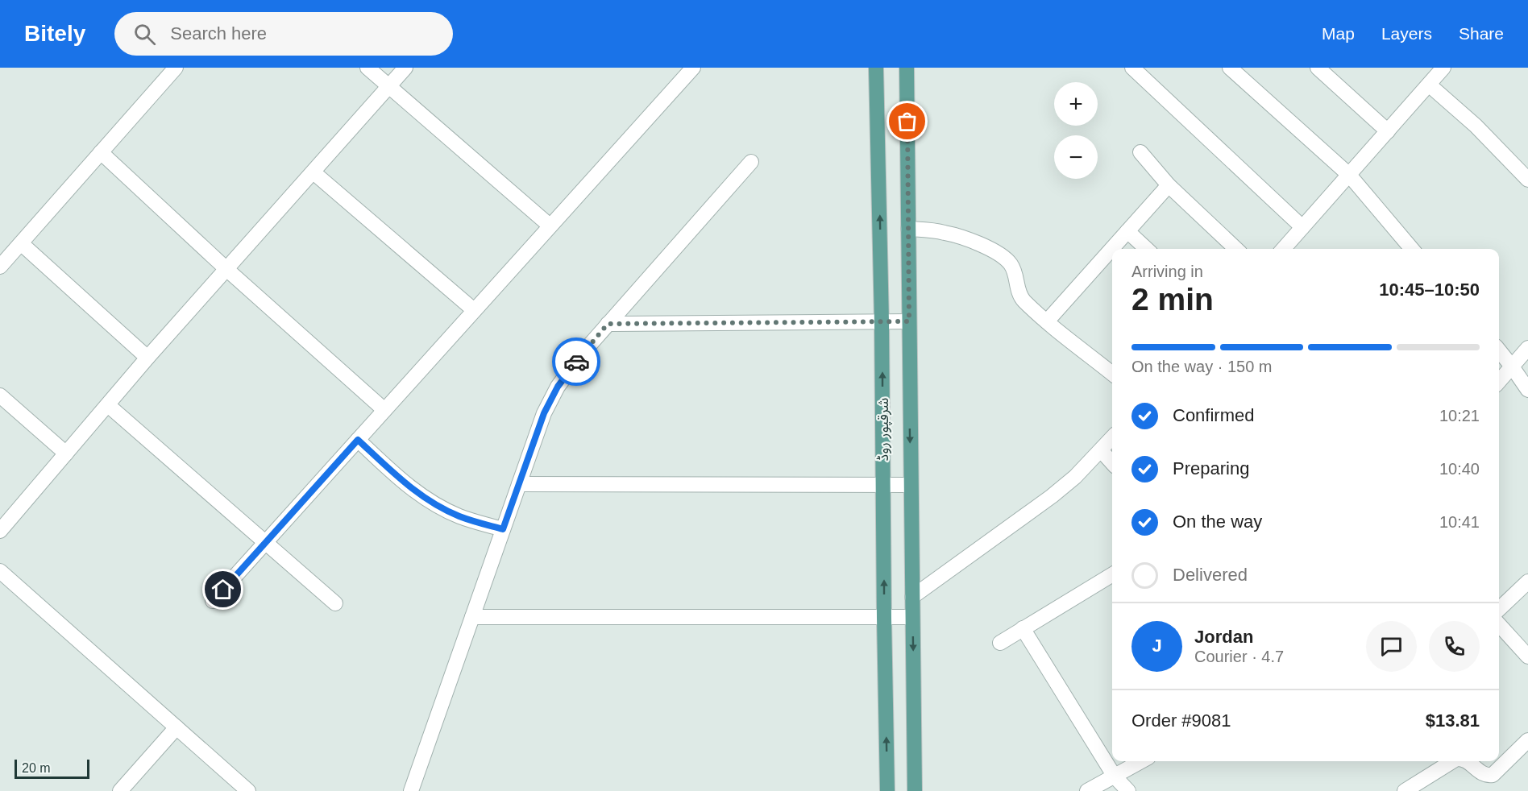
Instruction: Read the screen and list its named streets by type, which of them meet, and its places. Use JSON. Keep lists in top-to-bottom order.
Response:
{
  "streets": {
    "main road": ["شرقپور روڈ"]
  },
  "scale_bar": "20 m",
  "page": {
    "header": "Bitely",
    "search": "Search here",
    "nav": ["Map", "Layers", "Share"],
    "map_buttons": ["+", "−"],
    "heading": ["2 min", "Arriving in", "10:45–10:50"],
    "panel": [
      "Jordan",
      "Courier · 4.7",
      "Order #9081",
      "$13.81"
    ],
    "bar": "On the way · 150 m",
    "list": [
      ["Confirmed", "10:21"],
      ["Preparing", "10:40"],
      ["On the way", "10:41"],
      "Delivered"
    ],
    "round": "J",
    "scale": "20 m"
  }
}
